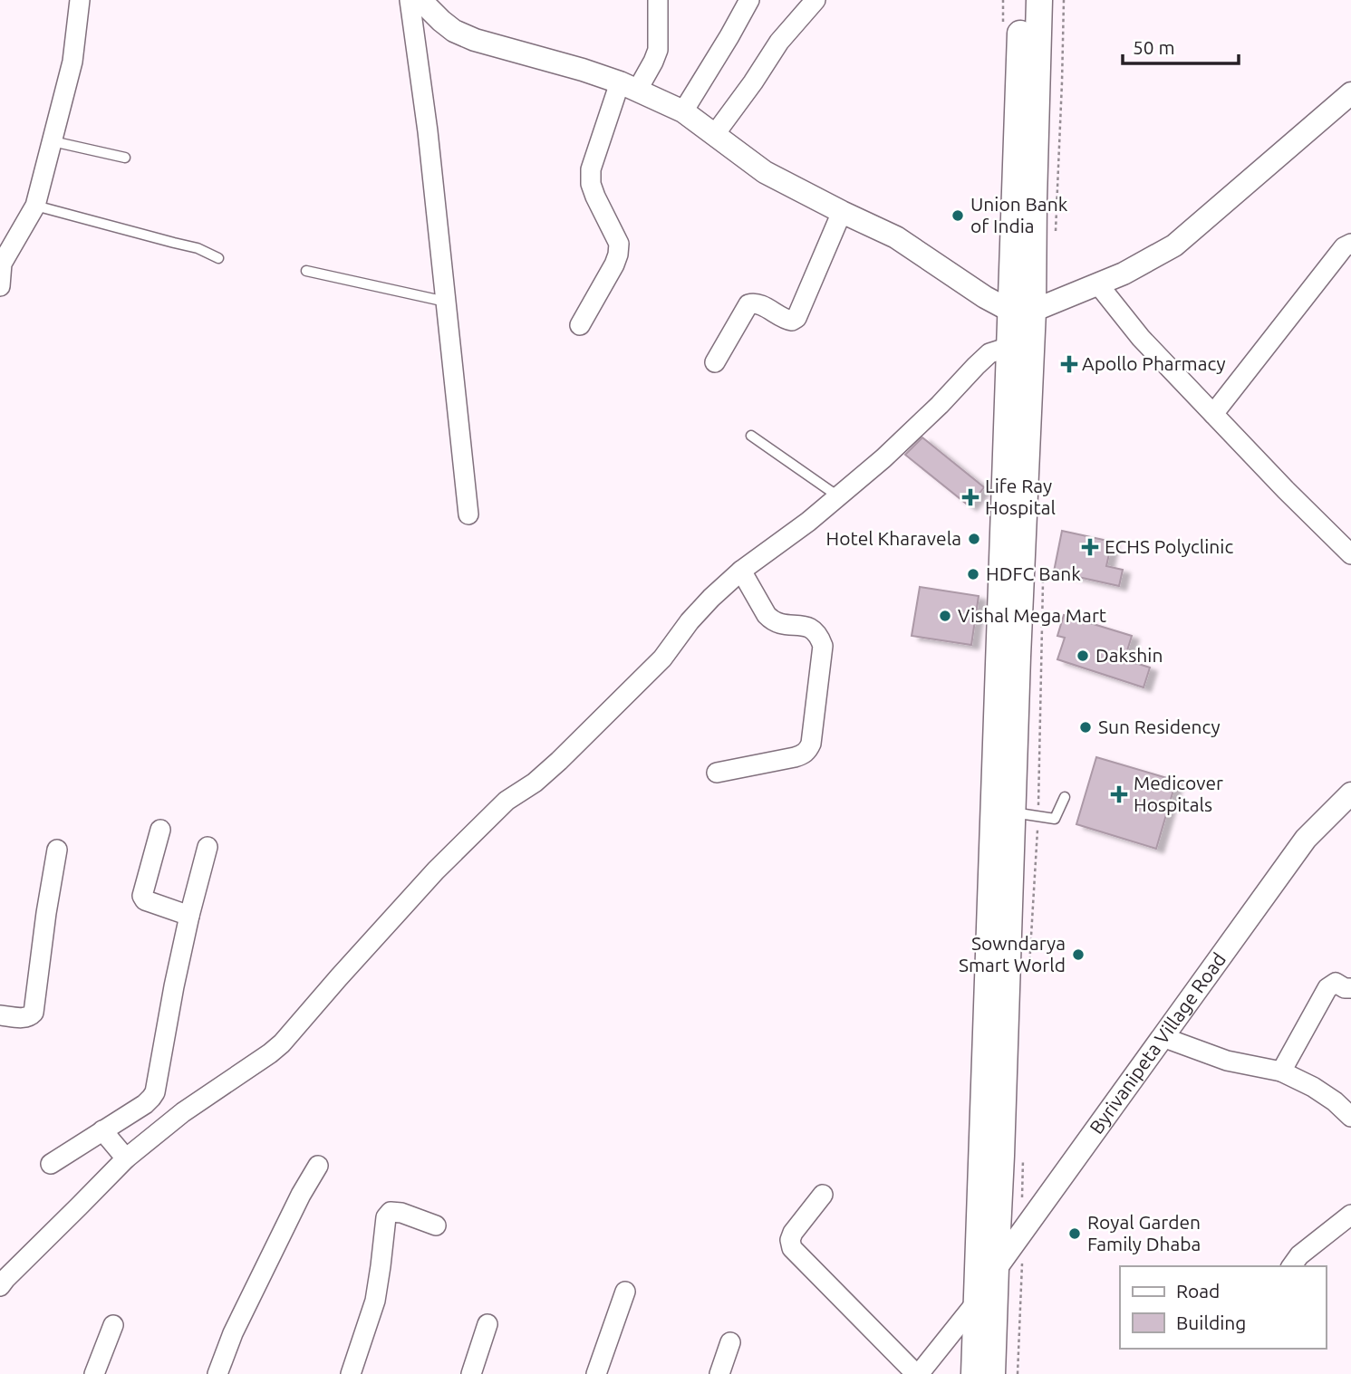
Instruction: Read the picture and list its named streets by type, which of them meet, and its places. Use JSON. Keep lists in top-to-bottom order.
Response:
{
  "streets": {
    "street": ["Byrivanipeta Village Road"]
  },
  "places": {
    "other": [
      "Union Bank of India",
      "Hotel Kharavela",
      "HDFC Bank",
      "Vishal Mega Mart",
      "Dakshin",
      "Sun Residency",
      "Sowndarya Smart World",
      "Royal Garden Family Dhaba"
    ],
    "health": [
      "Apollo Pharmacy",
      "Life Ray Hospital",
      "ECHS Polyclinic",
      "Medicover Hospitals"
    ]
  },
  "legend": ["Road", "Building"],
  "scale_bar": "50 m"
}
